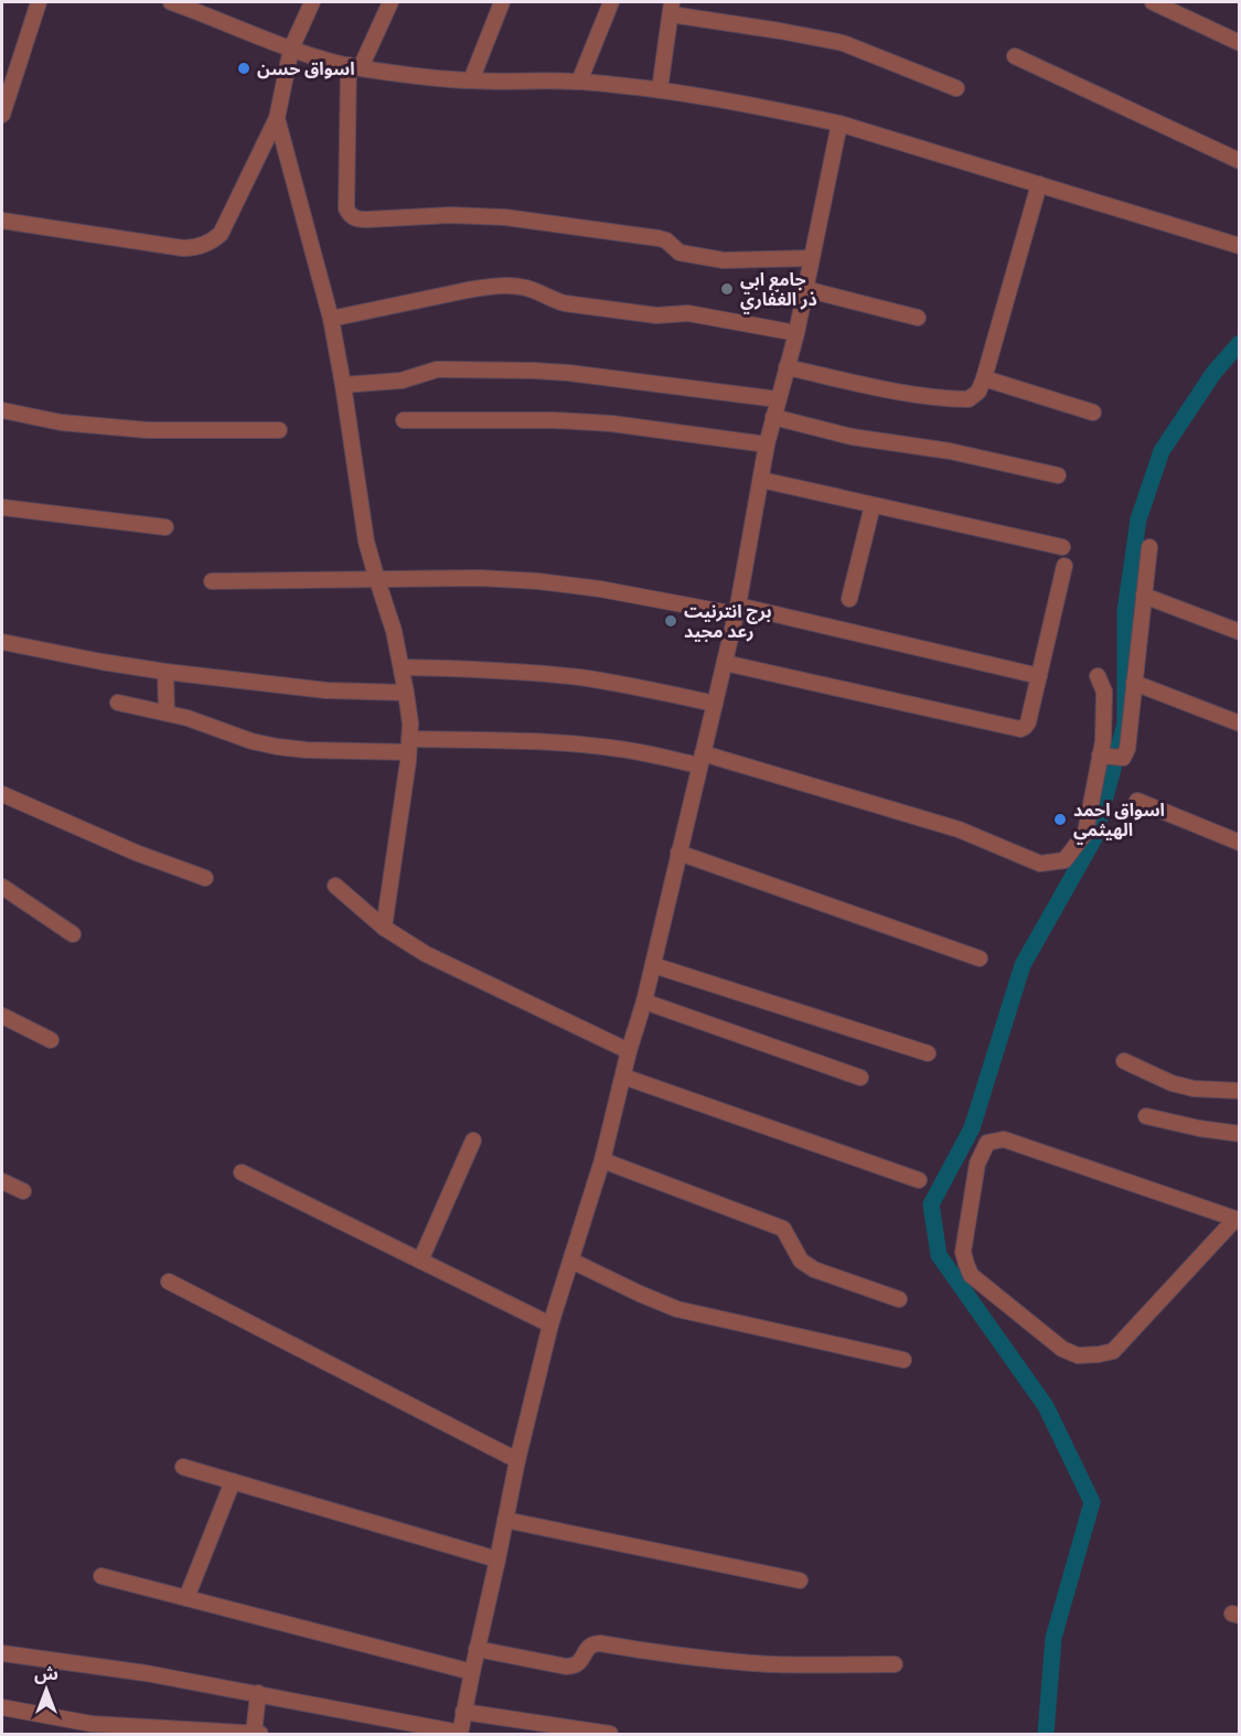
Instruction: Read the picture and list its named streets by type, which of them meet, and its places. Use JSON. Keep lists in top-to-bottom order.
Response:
{
  "places": [
    "اسواق حسن",
    "جامع ابي ذر الغفاري",
    "برج انترنيت رعد مجيد",
    "اسواق احمد الهيثمي"
  ],
  "north": "top"
}
